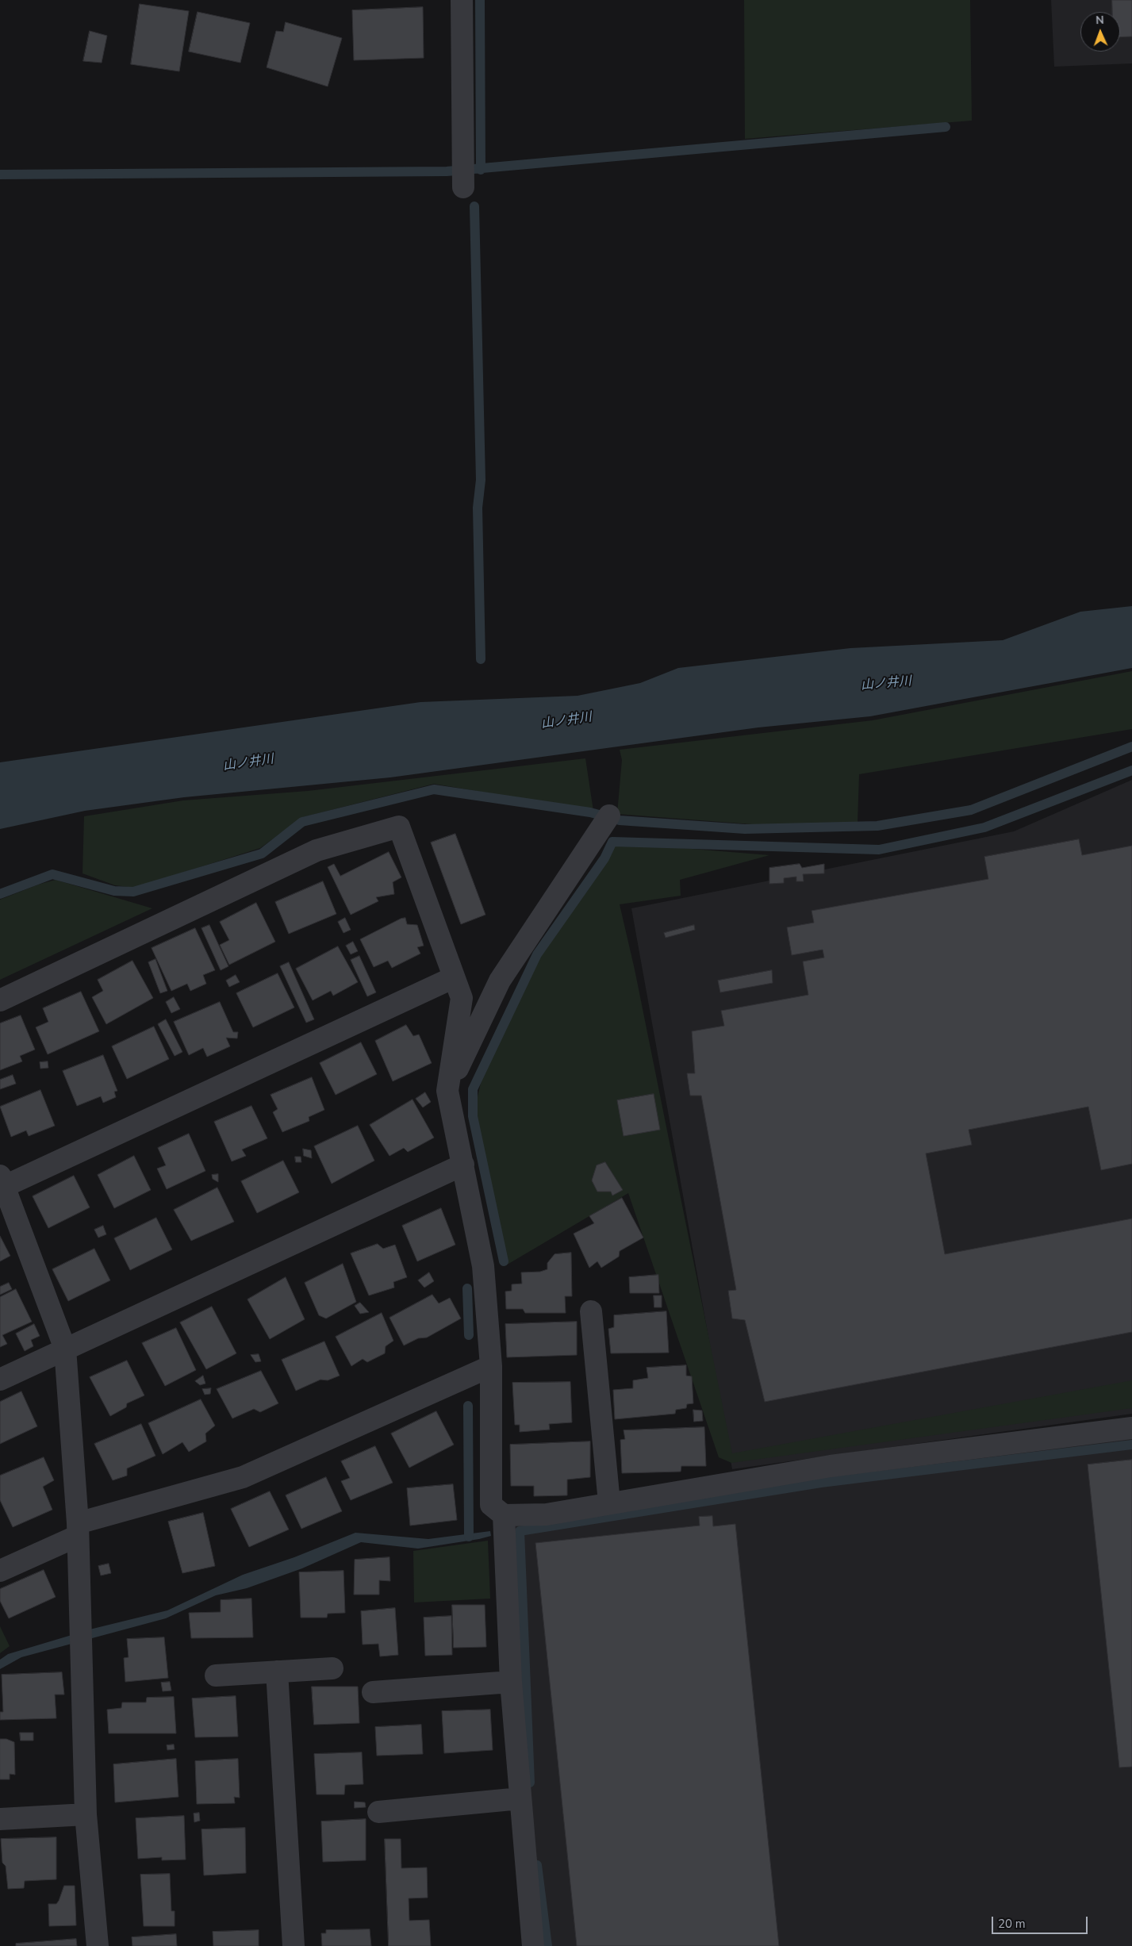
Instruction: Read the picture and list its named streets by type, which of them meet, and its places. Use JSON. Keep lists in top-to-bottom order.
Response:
{
  "water": ["山ノ井川"],
  "scale_bar": "20 m",
  "north": "top"
}
